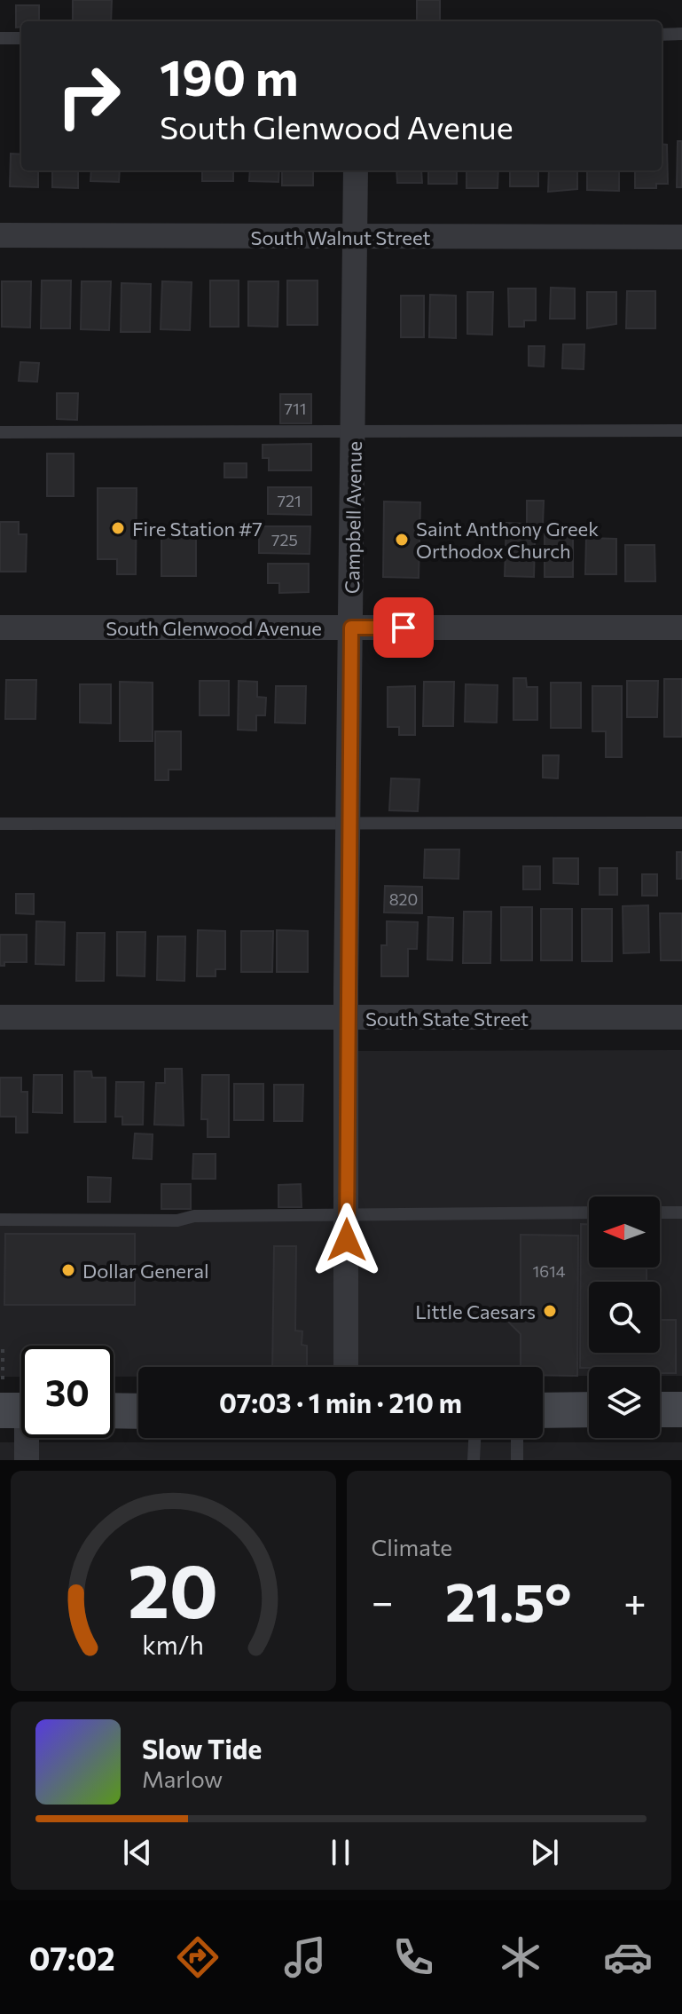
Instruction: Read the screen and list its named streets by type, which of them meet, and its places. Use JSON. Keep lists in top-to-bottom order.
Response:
{
  "streets": {
    "street": [
      "South Walnut Street",
      "Campbell Avenue",
      "South Glenwood Avenue",
      "South State Street"
    ]
  },
  "crossings": [
    ["South Walnut Street", "Campbell Avenue"],
    ["Campbell Avenue", "South Glenwood Avenue"],
    ["Campbell Avenue", "South State Street"]
  ],
  "places": [
    "Fire Station #7",
    "Saint Anthony Greek Orthodox Church",
    "Dollar General",
    "Little Caesars"
  ],
  "house_numbers": [
    "711",
    "721",
    "725",
    "820",
    "1614"
  ],
  "north": "left",
  "page": {
    "turn": ["190 m", "South Glenwood Avenue"],
    "limit": "30",
    "trip": "07:03 · 1 min · 210 m",
    "tile": "Climate",
    "heat": ["−", "21.5°", "+"],
    "song": ["Slow Tide", "Marlow"],
    "tabs": "07:02",
    "gauge": ["20", "km/h"]
  }
}
